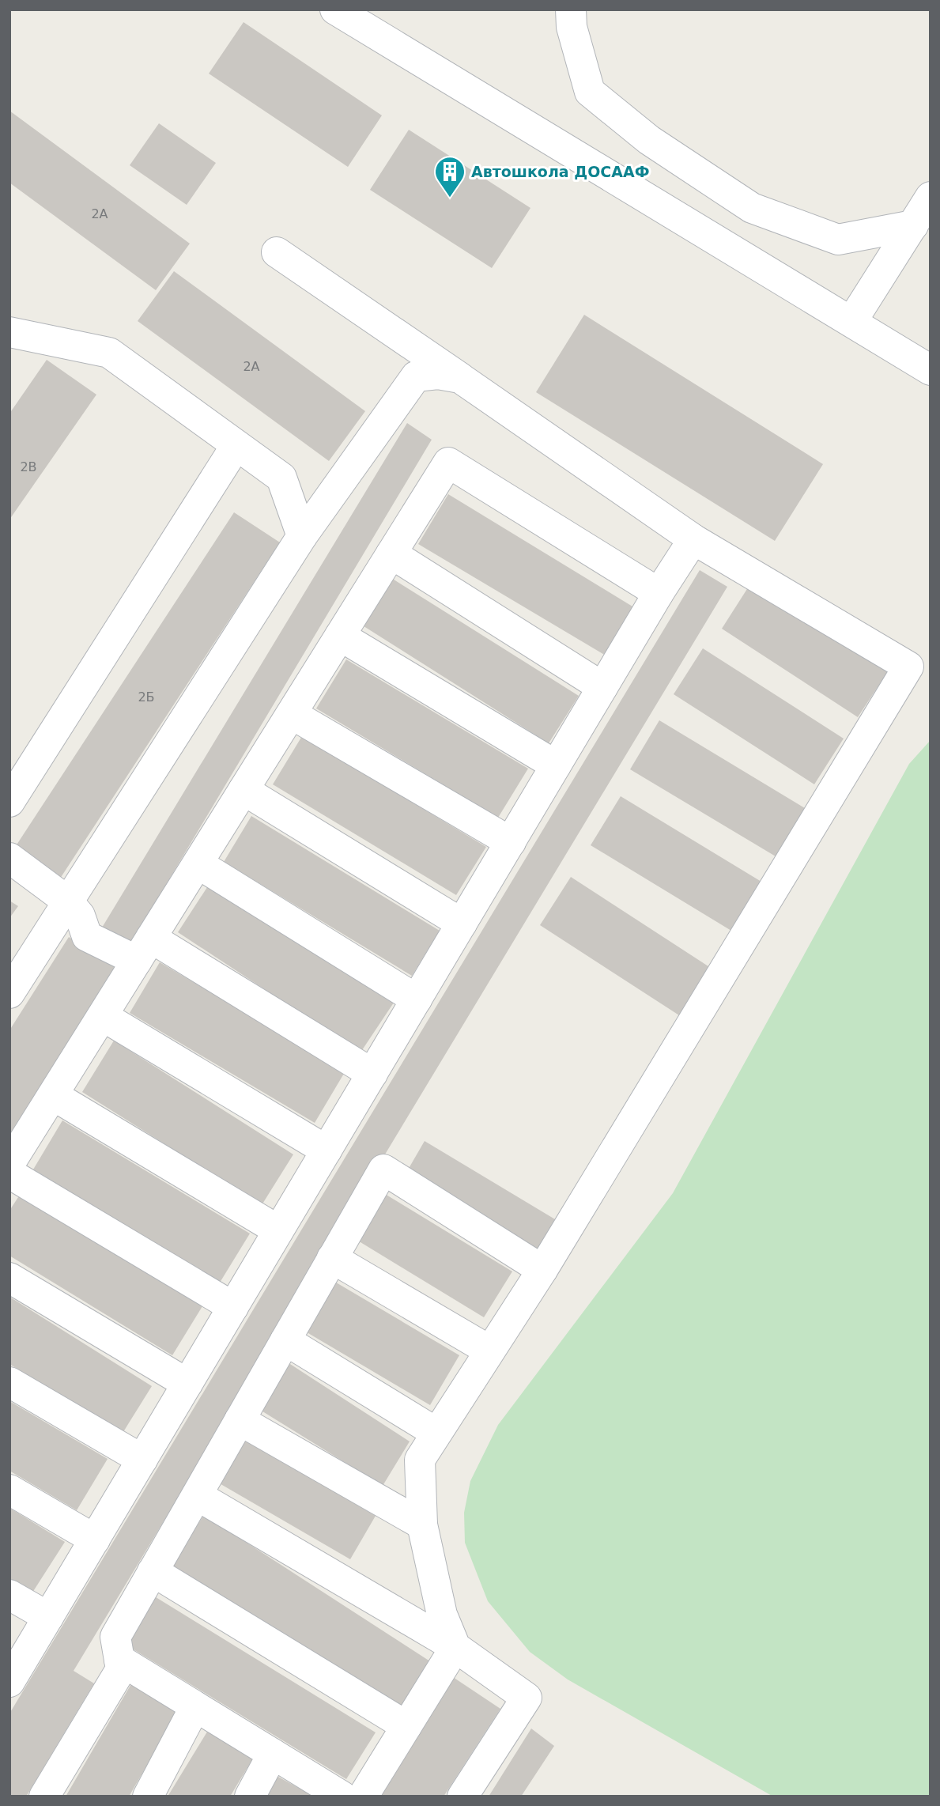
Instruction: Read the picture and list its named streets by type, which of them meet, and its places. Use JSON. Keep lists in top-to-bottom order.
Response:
{
  "places": {
    "building": ["Автошкола ДОСААФ"]
  },
  "house_numbers": [
    "2А",
    "2А",
    "2В",
    "2Б"
  ]
}
